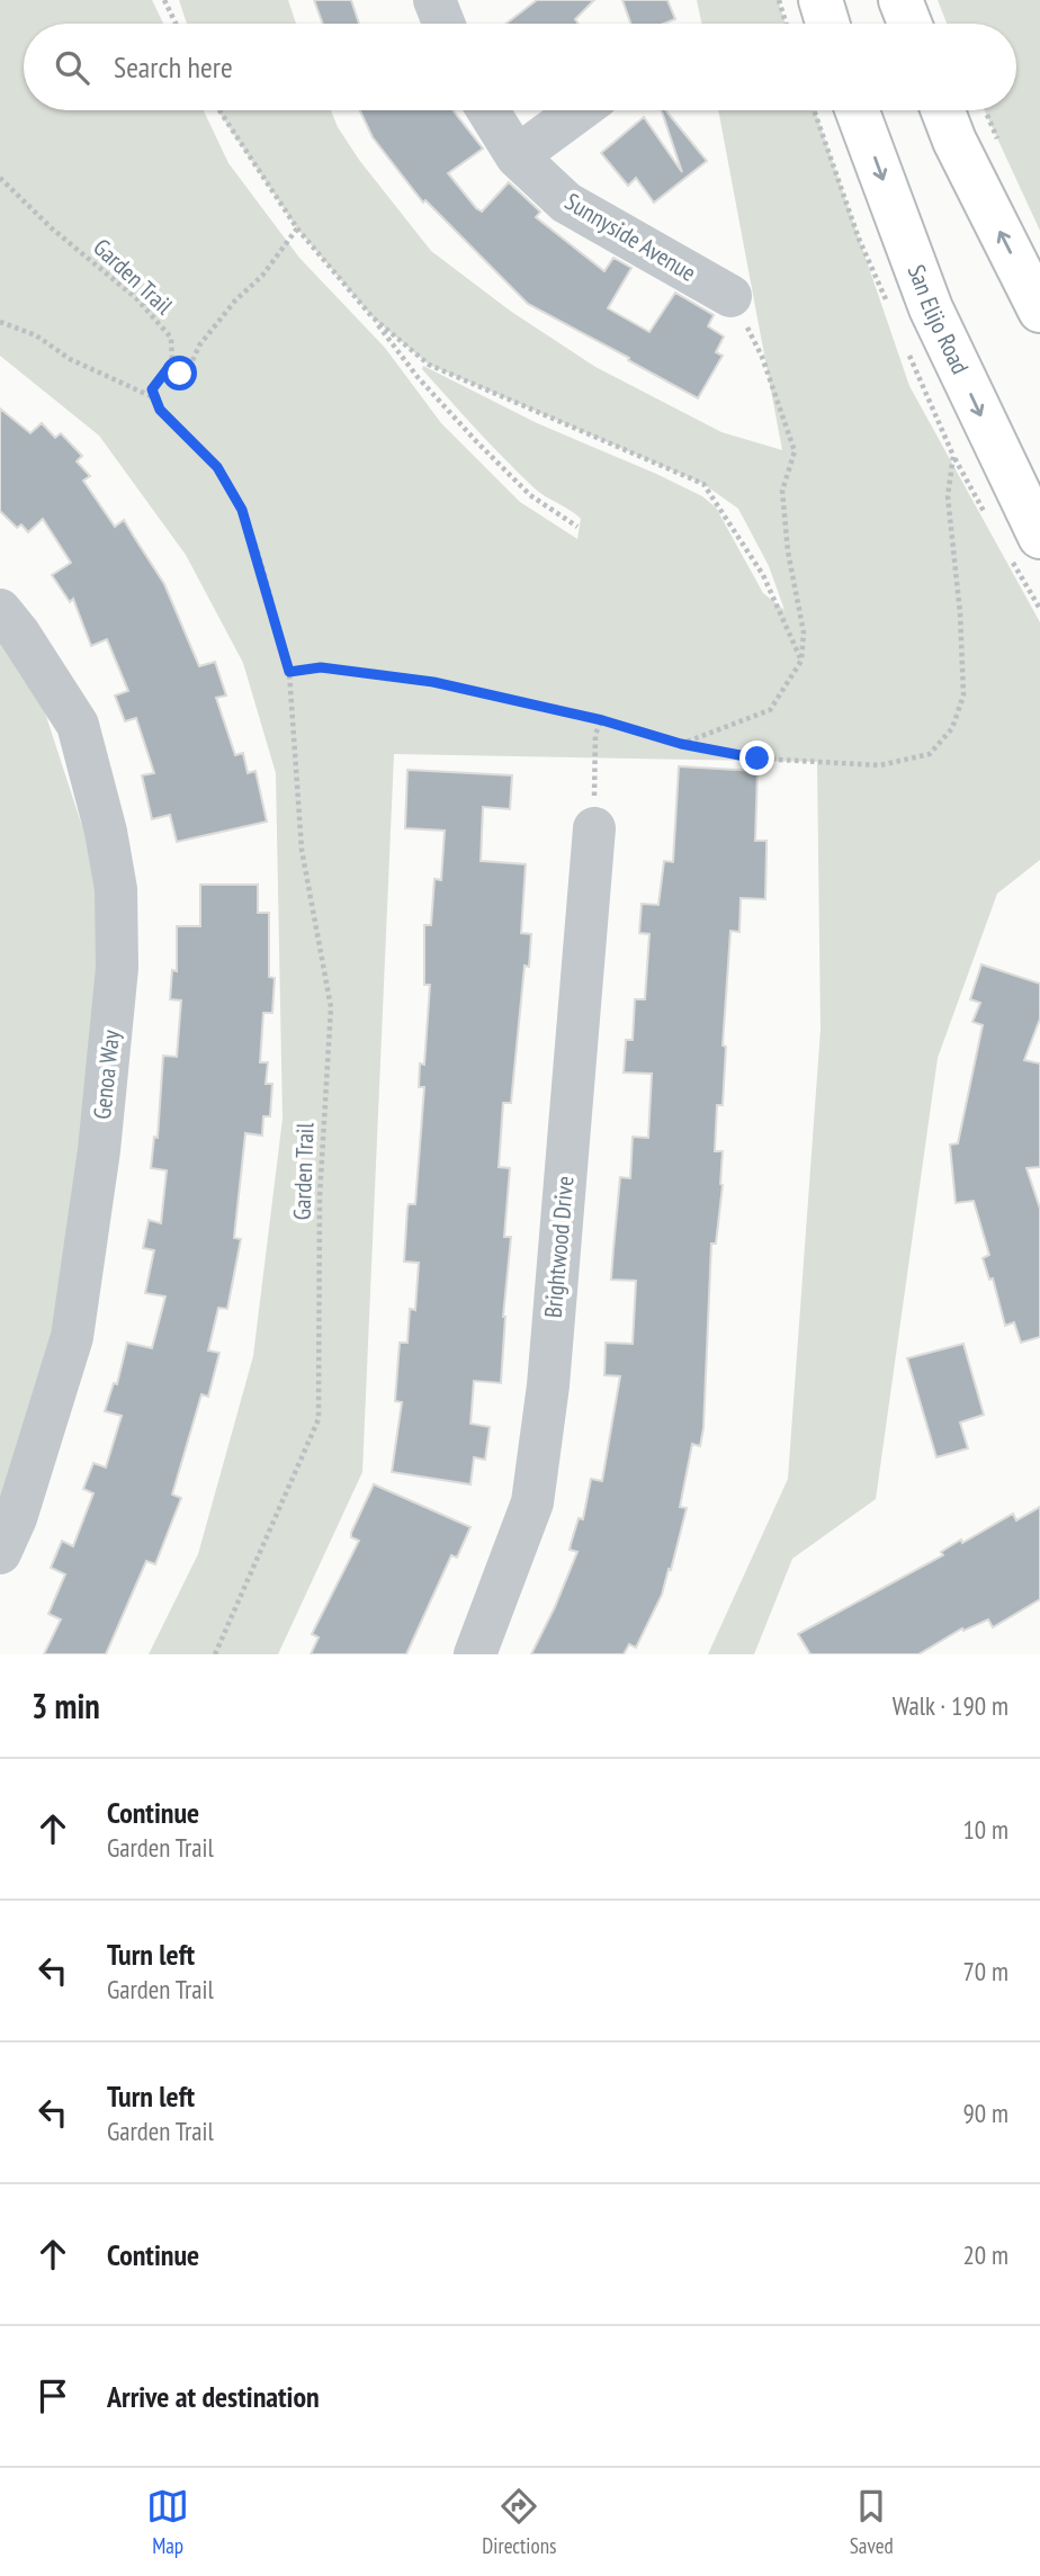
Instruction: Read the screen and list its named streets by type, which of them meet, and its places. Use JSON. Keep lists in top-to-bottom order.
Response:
{
  "streets": {
    "main road": ["San Elijo Road"],
    "street": ["Sunnyside Avenue", "Genoa Way", "Brightwood Drive"],
    "path": ["Garden Trail"]
  },
  "page": {
    "search": "Search here",
    "heading": ["3 min", "Walk · 190 m"],
    "list": [
      ["Continue", "Garden Trail", "10 m"],
      ["Turn left", "Garden Trail", "70 m"],
      ["Turn left", "Garden Trail", "90 m"],
      ["Continue", "20 m"],
      "Arrive at destination"
    ],
    "nav": ["Map", "Directions", "Saved"]
  }
}
